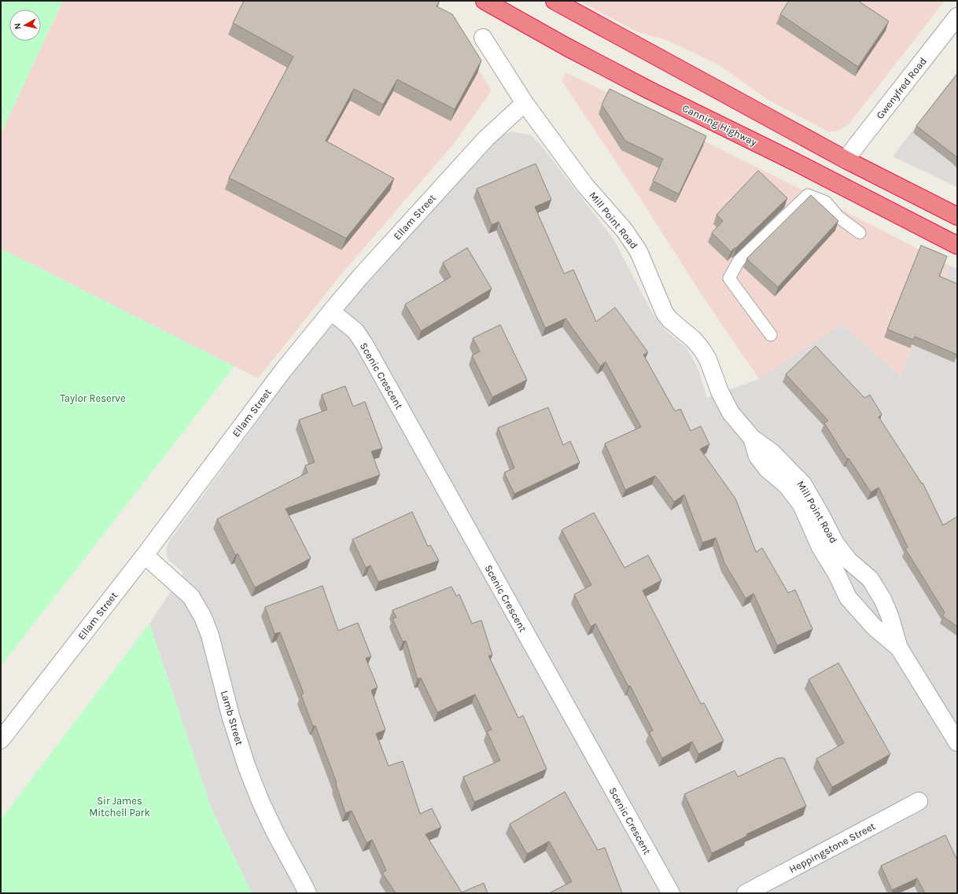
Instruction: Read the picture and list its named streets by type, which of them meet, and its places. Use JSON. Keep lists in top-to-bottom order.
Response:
{
  "streets": {
    "highway": ["Canning Highway"],
    "street": [
      "Gwenyfred Road",
      "Ellam Street",
      "Mill Point Road",
      "Scenic Crescent",
      "Lamb Street",
      "Heppingstone Street"
    ]
  },
  "crossings": [
    ["Ellam Street", "Mill Point Road"],
    ["Ellam Street", "Scenic Crescent"],
    ["Ellam Street", "Lamb Street"]
  ],
  "parks": ["Taylor Reserve", "Sir James Mitchell Park"],
  "north": "left"
}
